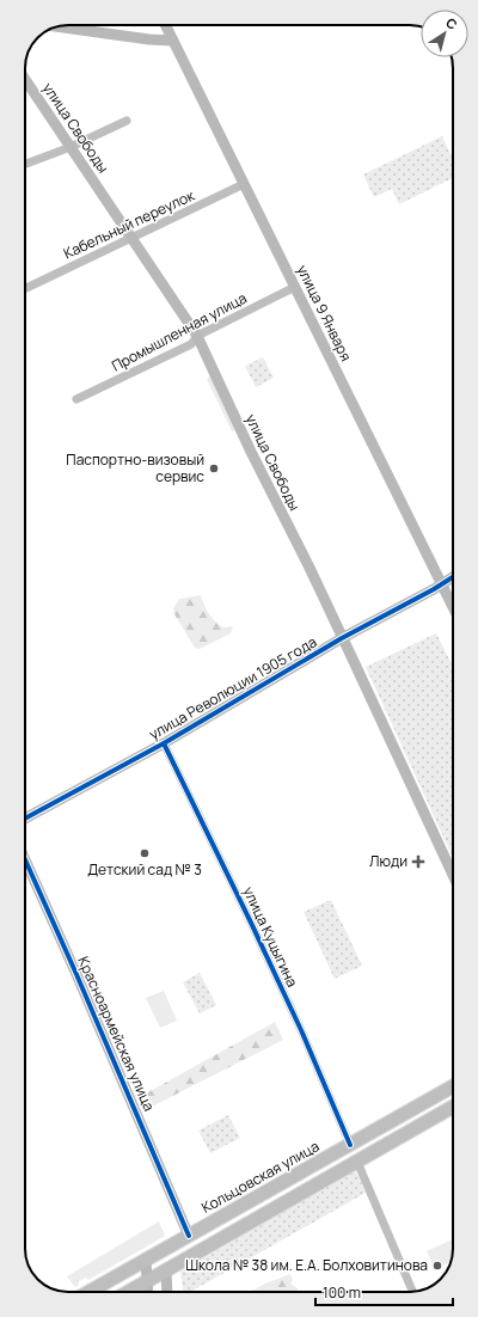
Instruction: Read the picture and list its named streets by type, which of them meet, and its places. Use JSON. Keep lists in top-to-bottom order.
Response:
{
  "streets": {
    "main road": [
      "улица Свободы",
      "улица 9 Января",
      "улица Революции 1905 года",
      "Красноармейская улица",
      "Кольцовская улица"
    ],
    "street": ["Кабельный переулок", "Промышленная улица", "улица Куцыгина"]
  },
  "crossings": [
    ["улица Свободы", "Кабельный переулок"],
    ["улица Свободы", "Промышленная улица"],
    ["улица Свободы", "улица Революции 1905 года"],
    ["Кабельный переулок", "улица 9 Января"],
    ["улица 9 Января", "Промышленная улица"],
    ["улица 9 Января", "улица Революции 1905 года"],
    ["улица Революции 1905 года", "улица Куцыгина"],
    ["улица Куцыгина", "Кольцовская улица"],
    ["Красноармейская улица", "Кольцовская улица"]
  ],
  "places": {
    "other": ["Паспортно-визовый сервис", "Детский сад № 3", "Школа № 38 им. Е.А. Болховитинова"],
    "health": ["Люди"]
  },
  "scale_bar": "100 m",
  "north": "top right"
}
